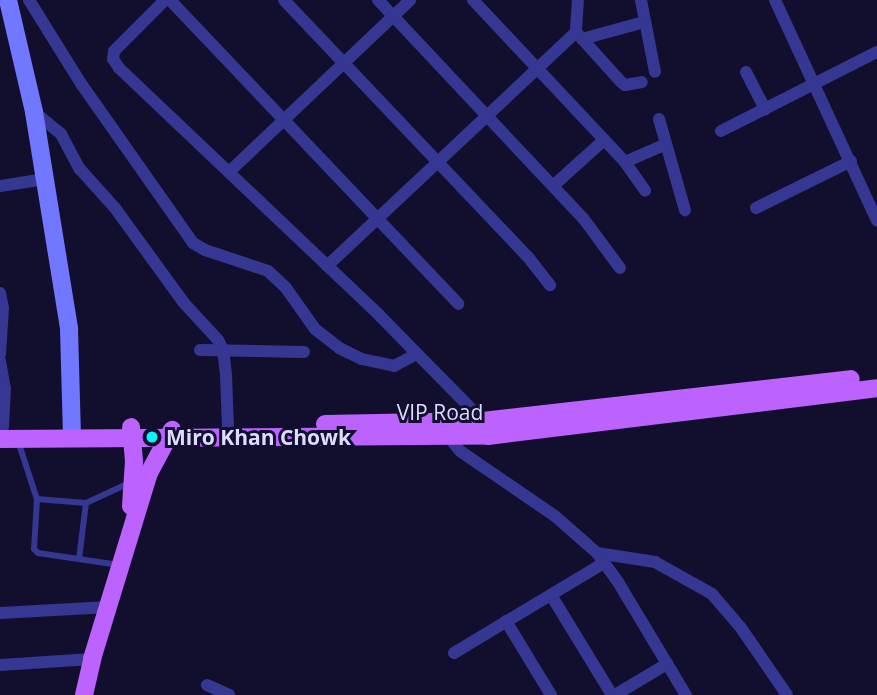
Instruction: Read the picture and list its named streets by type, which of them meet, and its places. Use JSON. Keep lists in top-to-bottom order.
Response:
{
  "streets": {
    "main road": ["VIP Road"]
  },
  "places": ["Miro Khan Chowk"]
}
